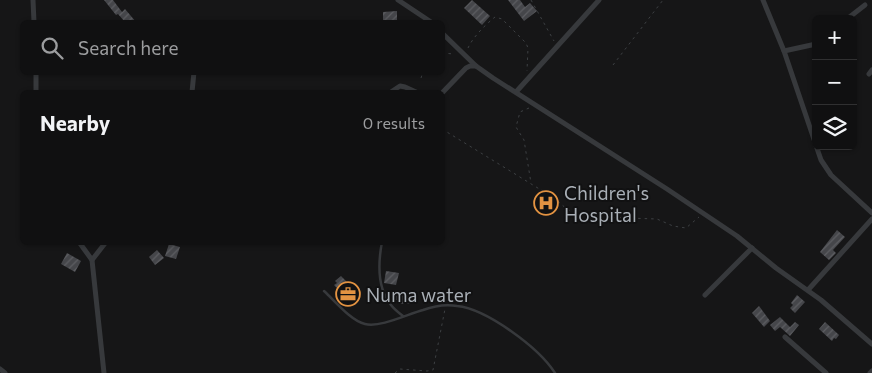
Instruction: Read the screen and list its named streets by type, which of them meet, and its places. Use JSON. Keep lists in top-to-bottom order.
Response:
{
  "places": {
    "hospital": ["Children's Hospital"],
    "office": ["Numa water"]
  },
  "page": {
    "map_buttons": ["+", "−"],
    "search": "Search here",
    "heading": ["Nearby", "0 results"]
  }
}
